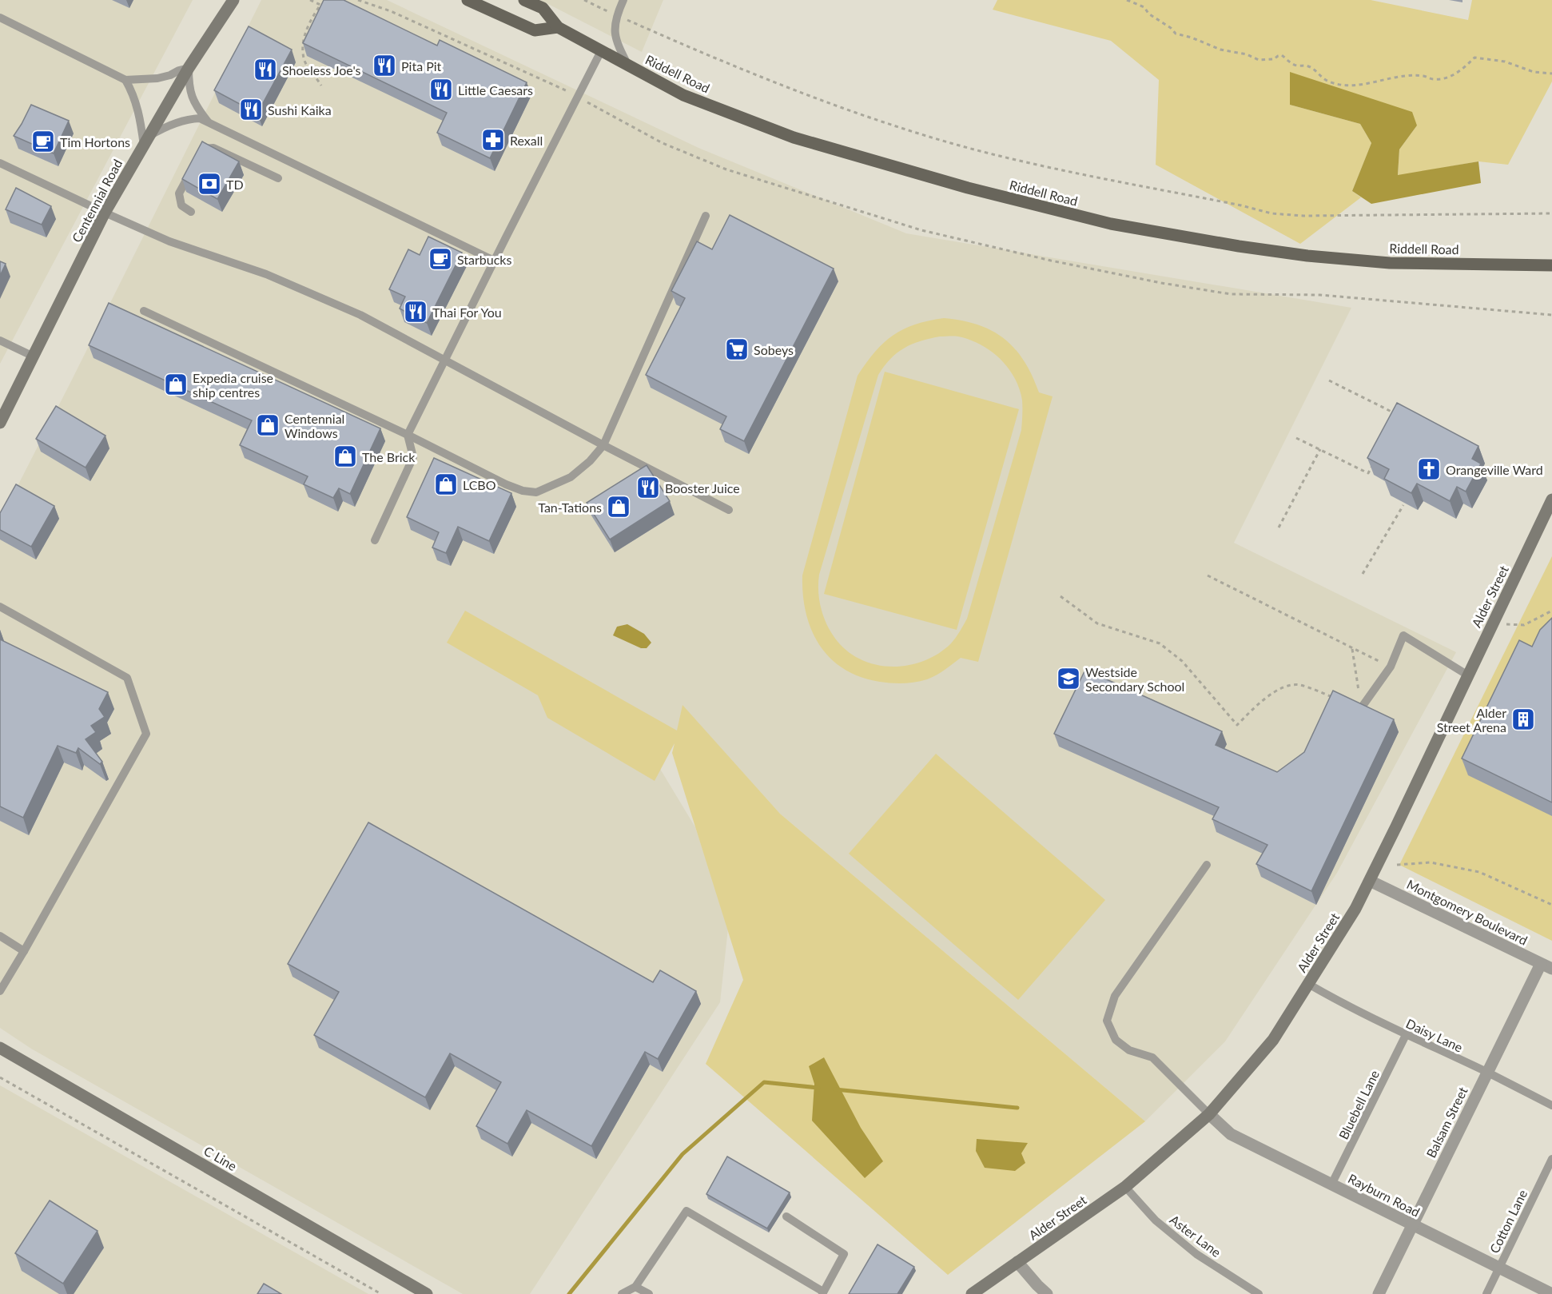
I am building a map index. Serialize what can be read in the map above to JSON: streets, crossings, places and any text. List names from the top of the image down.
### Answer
{
  "streets": {
    "main road": ["Riddell Road"],
    "street": [
      "Centennial Road",
      "Alder Street",
      "Montgomery Boulevard",
      "Balsam Street",
      "C Line",
      "Rayburn Road"
    ],
    "lane": [
      "Daisy Lane",
      "Bluebell Lane",
      "Cotton Lane",
      "Aster Lane"
    ]
  },
  "crossings": [
    ["Alder Street", "Montgomery Boulevard"],
    ["Alder Street", "Daisy Lane"],
    ["Alder Street", "Rayburn Road"],
    ["Alder Street", "Aster Lane"],
    ["Montgomery Boulevard", "Balsam Street"],
    ["Daisy Lane", "Bluebell Lane"],
    ["Daisy Lane", "Balsam Street"],
    ["Bluebell Lane", "Rayburn Road"],
    ["Balsam Street", "Rayburn Road"],
    ["Rayburn Road", "Cotton Lane"]
  ],
  "places": {
    "restaurant": [
      "Pita Pit",
      "Shoeless Joe's",
      "Little Caesars",
      "Sushi Kaika",
      "Thai For You",
      "Booster Juice"
    ],
    "pharmacy": ["Rexall"],
    "cafe": ["Tim Hortons", "Starbucks"],
    "bank": ["TD"],
    "supermarket": ["Sobeys"],
    "shop": [
      "Expedia cruise ship centres",
      "Centennial Windows",
      "The Brick",
      "LCBO",
      "Tan-Tations"
    ],
    "church": ["Orangeville Ward"],
    "school or university": ["Westside Secondary School"],
    "building": ["Alder Street Arena"]
  }
}
